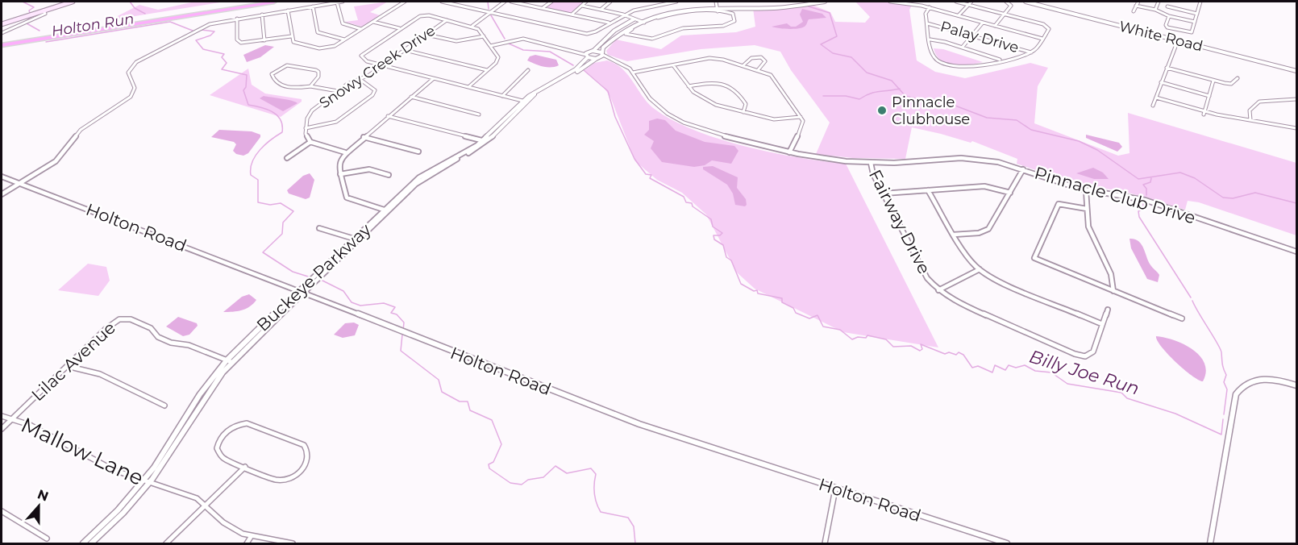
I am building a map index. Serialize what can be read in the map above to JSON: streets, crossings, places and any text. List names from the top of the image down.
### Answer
{
  "streets": {
    "street": [
      "White Road",
      "Palay Drive",
      "Snowy Creek Drive",
      "Pinnacle Club Drive",
      "Fairway Drive",
      "Holton Road",
      "Buckeye Parkway",
      "Lilac Avenue",
      "Mallow Lane"
    ]
  },
  "crossings": [
    ["Pinnacle Club Drive", "Fairway Drive"],
    ["Pinnacle Club Drive", "Buckeye Parkway"],
    ["Holton Road", "Buckeye Parkway"],
    ["Buckeye Parkway", "Lilac Avenue"],
    ["Buckeye Parkway", "Mallow Lane"],
    ["Lilac Avenue", "Mallow Lane"]
  ],
  "water": ["Holton Run", "Billy Joe Run"],
  "places": ["Pinnacle Clubhouse"],
  "north": "top"
}
